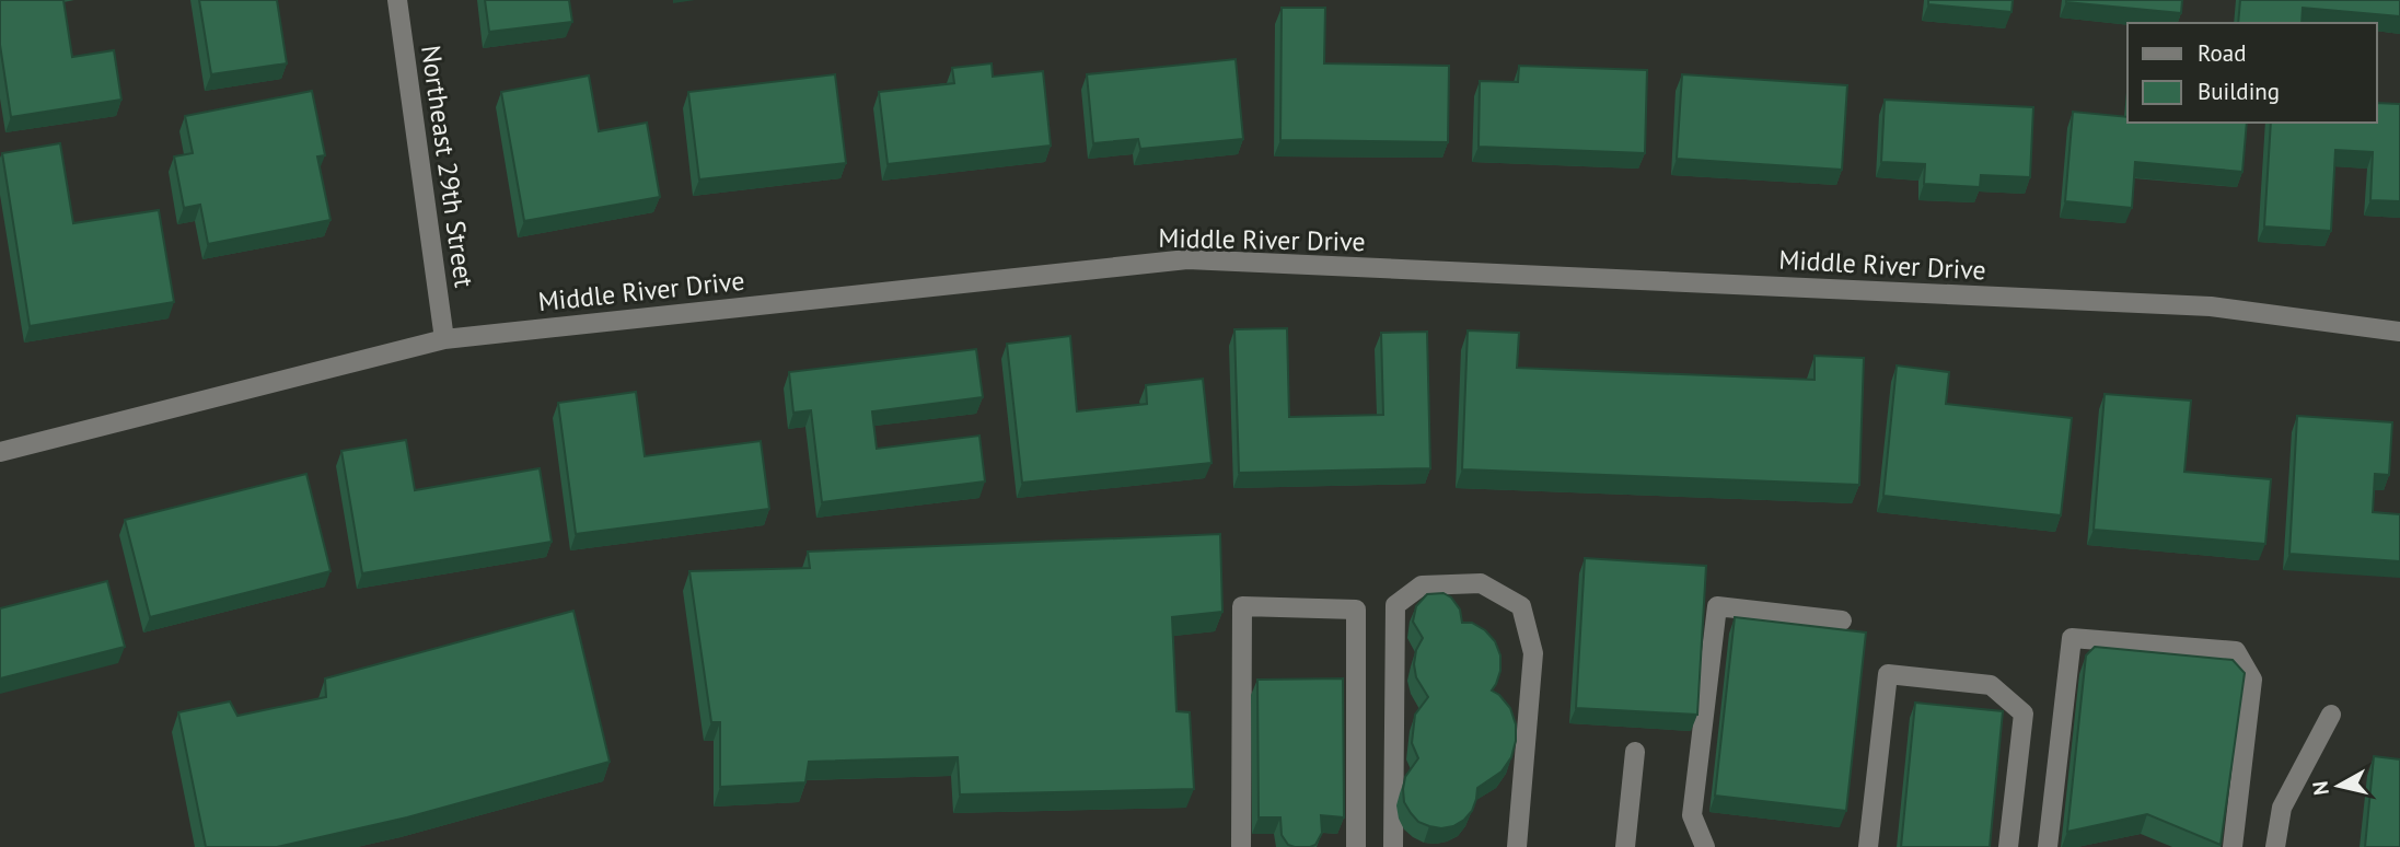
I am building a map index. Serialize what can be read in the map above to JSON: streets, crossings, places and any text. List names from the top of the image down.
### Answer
{
  "streets": {
    "street": ["Northeast 29th Street", "Middle River Drive"]
  },
  "crossings": [
    ["Northeast 29th Street", "Middle River Drive"]
  ],
  "legend": ["Road", "Building"],
  "north": "left"
}
